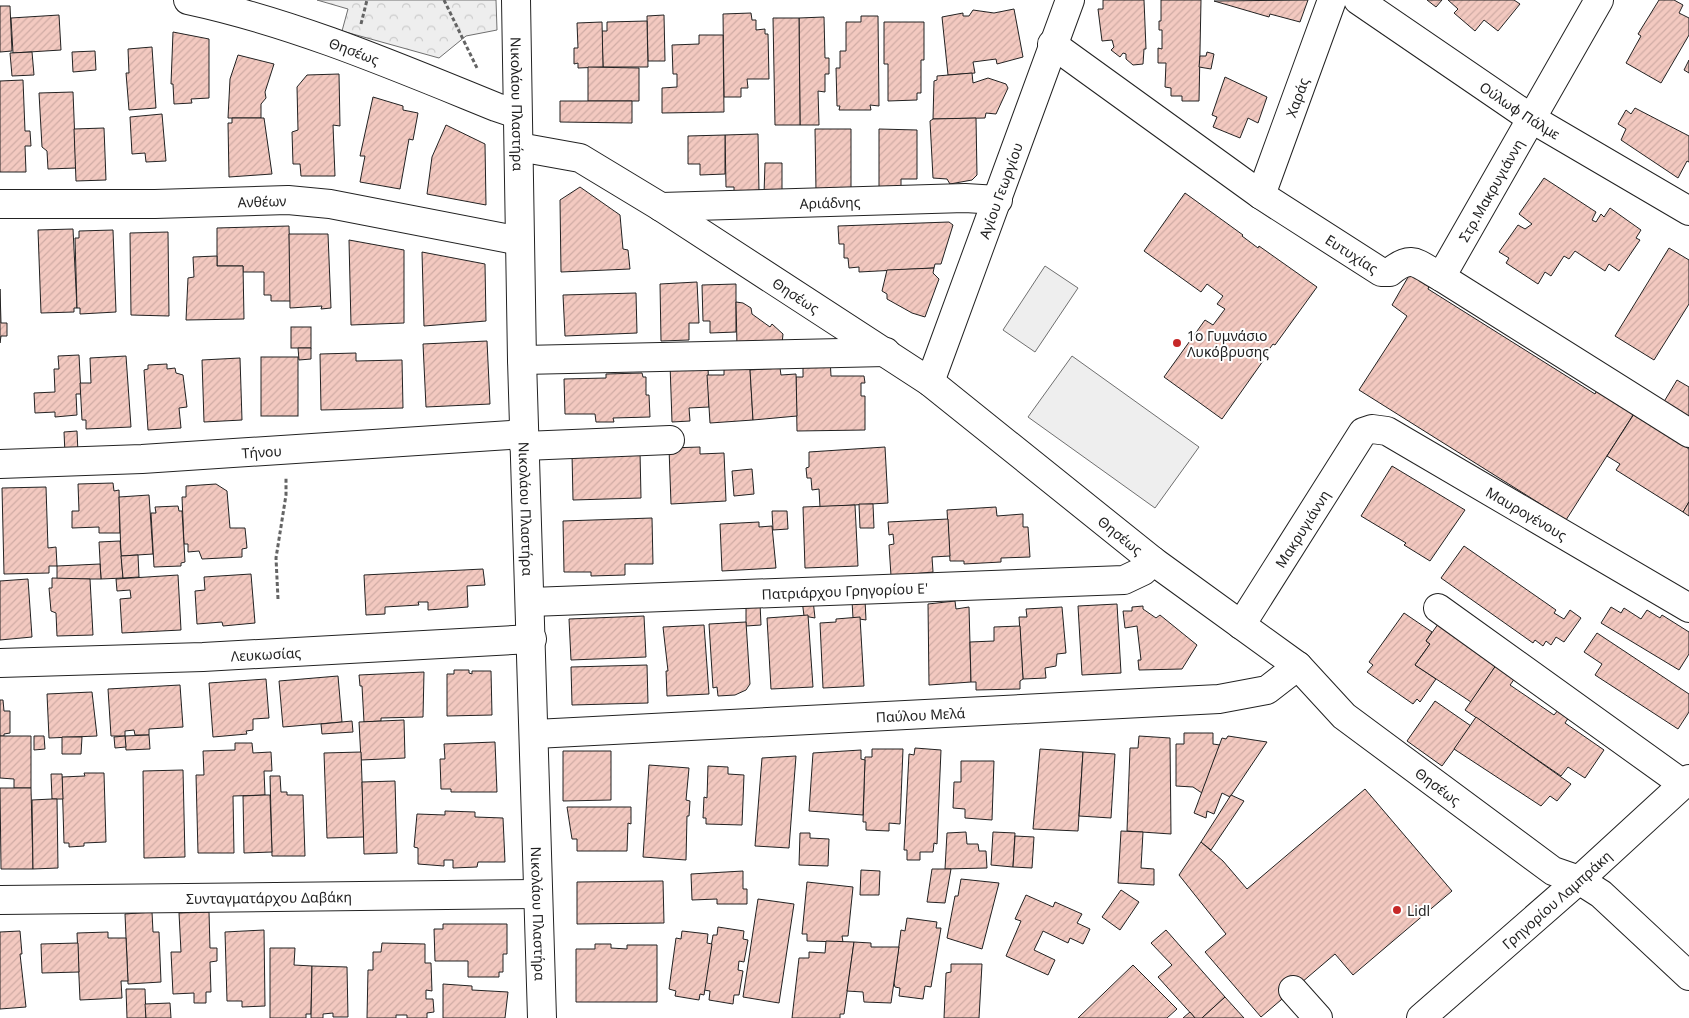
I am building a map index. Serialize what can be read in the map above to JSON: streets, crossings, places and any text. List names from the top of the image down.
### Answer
{
  "streets": {
    "street": [
      "Θησέως",
      "Χαράς",
      "Νικολάου Πλαστήρα",
      "Ούλωφ Πάλμε",
      "Αγίου Γεωργίου",
      "Στρ.Μακρυγιάννη",
      "Ανθέων",
      "Αριάδνης",
      "Ευτυχίας",
      "Τήνου",
      "Μαυρογένους",
      "Μακρυγιάννη",
      "Πατριάρχου Γρηγορίου Ε'",
      "Λευκωσίας",
      "Παύλου Μελά",
      "Συνταγματάρχου Δαβάκη",
      "Γρηγορίου Λαμπράκη"
    ]
  },
  "crossings": [
    ["Θησέως", "Νικολάου Πλαστήρα"],
    ["Θησέως", "Αγίου Γεωργίου"],
    ["Θησέως", "Αριάδνης"],
    ["Θησέως", "Μακρυγιάννη"],
    ["Θησέως", "Πατριάρχου Γρηγορίου Ε'"],
    ["Θησέως", "Παύλου Μελά"],
    ["Θησέως", "Γρηγορίου Λαμπράκη"],
    ["Χαράς", "Ευτυχίας"],
    ["Νικολάου Πλαστήρα", "Ανθέων"],
    ["Νικολάου Πλαστήρα", "Τήνου"],
    ["Νικολάου Πλαστήρα", "Πατριάρχου Γρηγορίου Ε'"],
    ["Νικολάου Πλαστήρα", "Λευκωσίας"],
    ["Νικολάου Πλαστήρα", "Παύλου Μελά"],
    ["Νικολάου Πλαστήρα", "Συνταγματάρχου Δαβάκη"],
    ["Ούλωφ Πάλμε", "Στρ.Μακρυγιάννη"],
    ["Αγίου Γεωργίου", "Αριάδνης"],
    ["Αγίου Γεωργίου", "Ευτυχίας"],
    ["Στρ.Μακρυγιάννη", "Ευτυχίας"],
    ["Μαυρογένους", "Μακρυγιάννη"]
  ],
  "places": ["1ο Γυμνάσιο Λυκόβρυσης", "Lidl"]
}
